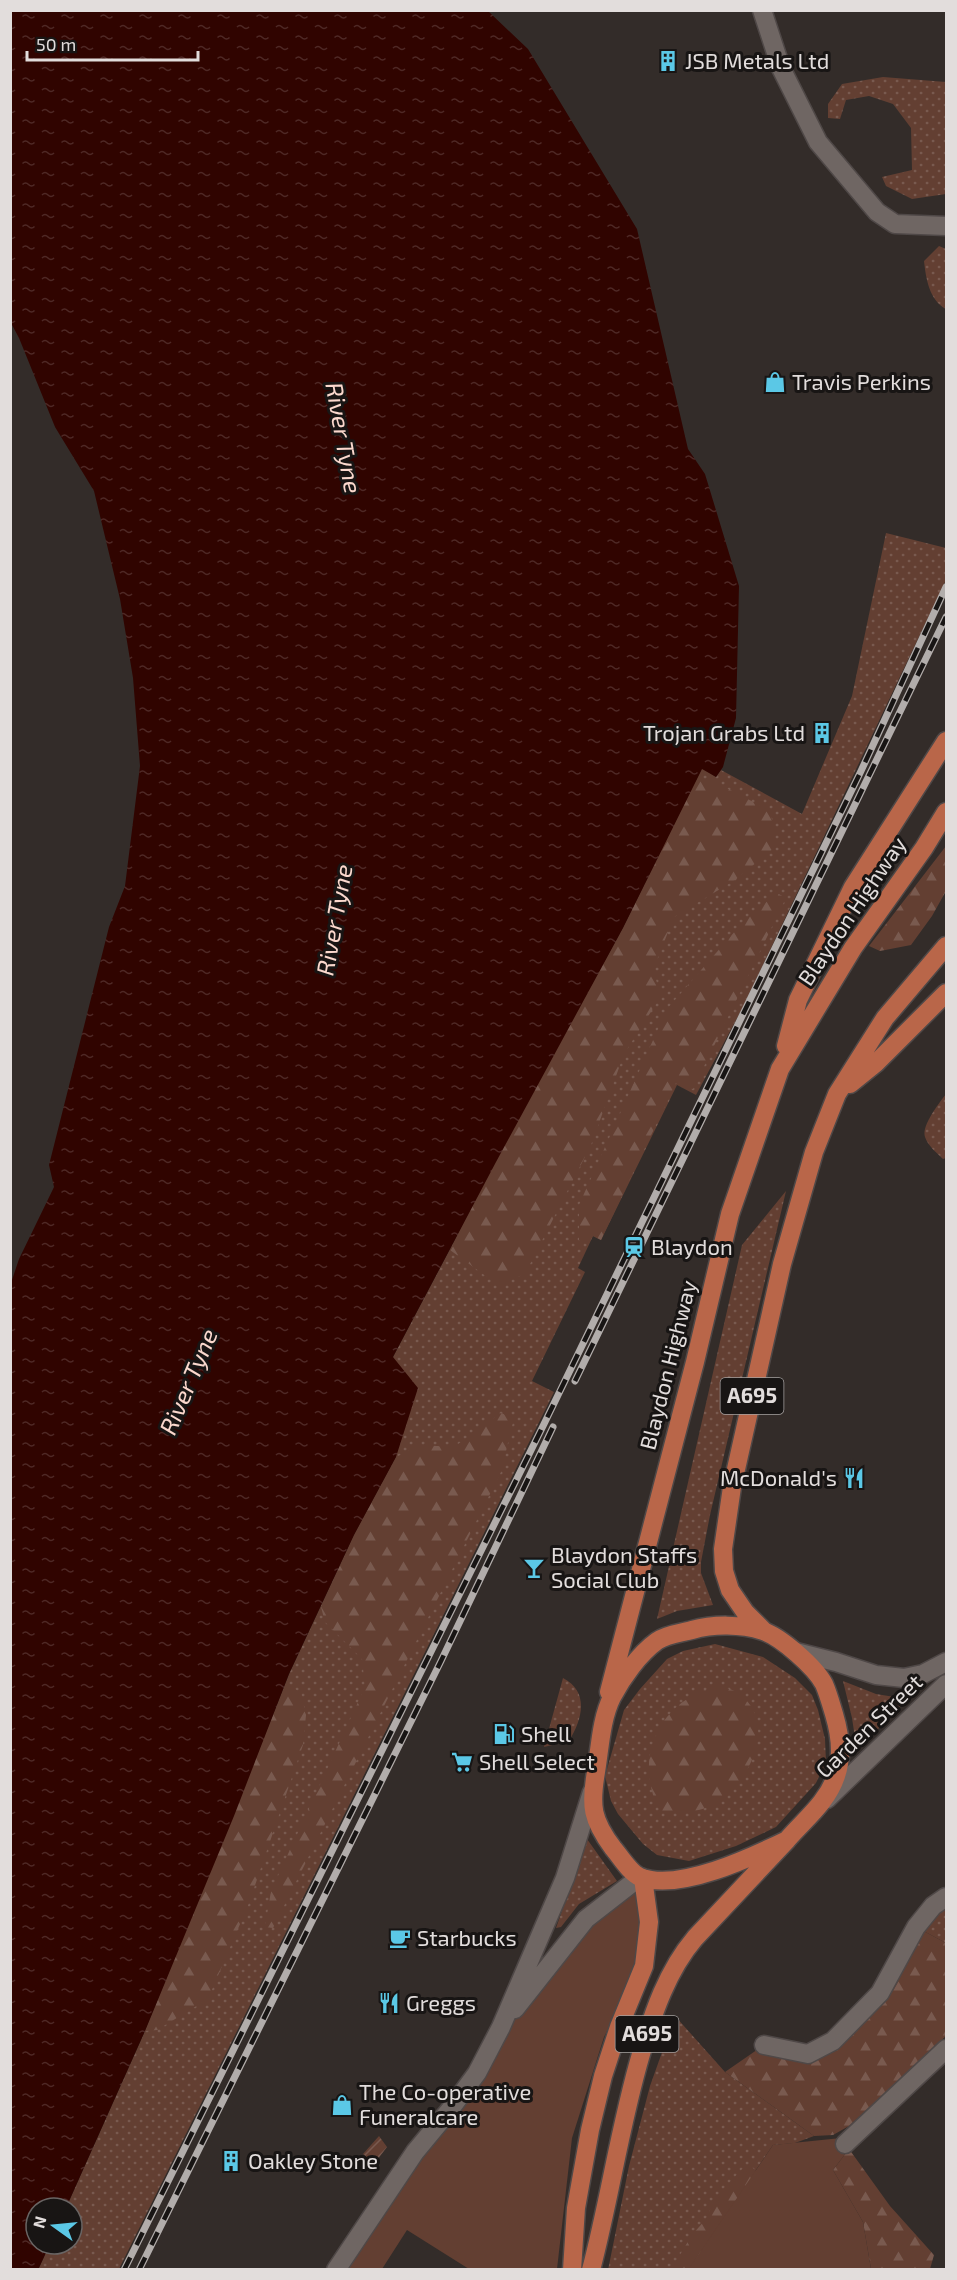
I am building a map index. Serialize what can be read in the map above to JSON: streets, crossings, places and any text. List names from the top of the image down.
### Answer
{
  "streets": {
    "main road": ["Blaydon Highway", "A695"],
    "street": ["Garden Street"]
  },
  "water": ["River Tyne"],
  "places": {
    "building": ["JSB Metals Ltd", "Trojan Grabs Ltd", "Oakley Stone"],
    "shop": ["Travis Perkins", "The Co-operative Funeralcare"],
    "station": ["Blaydon"],
    "restaurant": ["McDonald's", "Greggs"],
    "bar": ["Blaydon Staffs Social Club"],
    "fuel station": ["Shell"],
    "supermarket": ["Shell Select"],
    "cafe": ["Starbucks"]
  },
  "scale_bar": "50 m",
  "north": "left"
}
